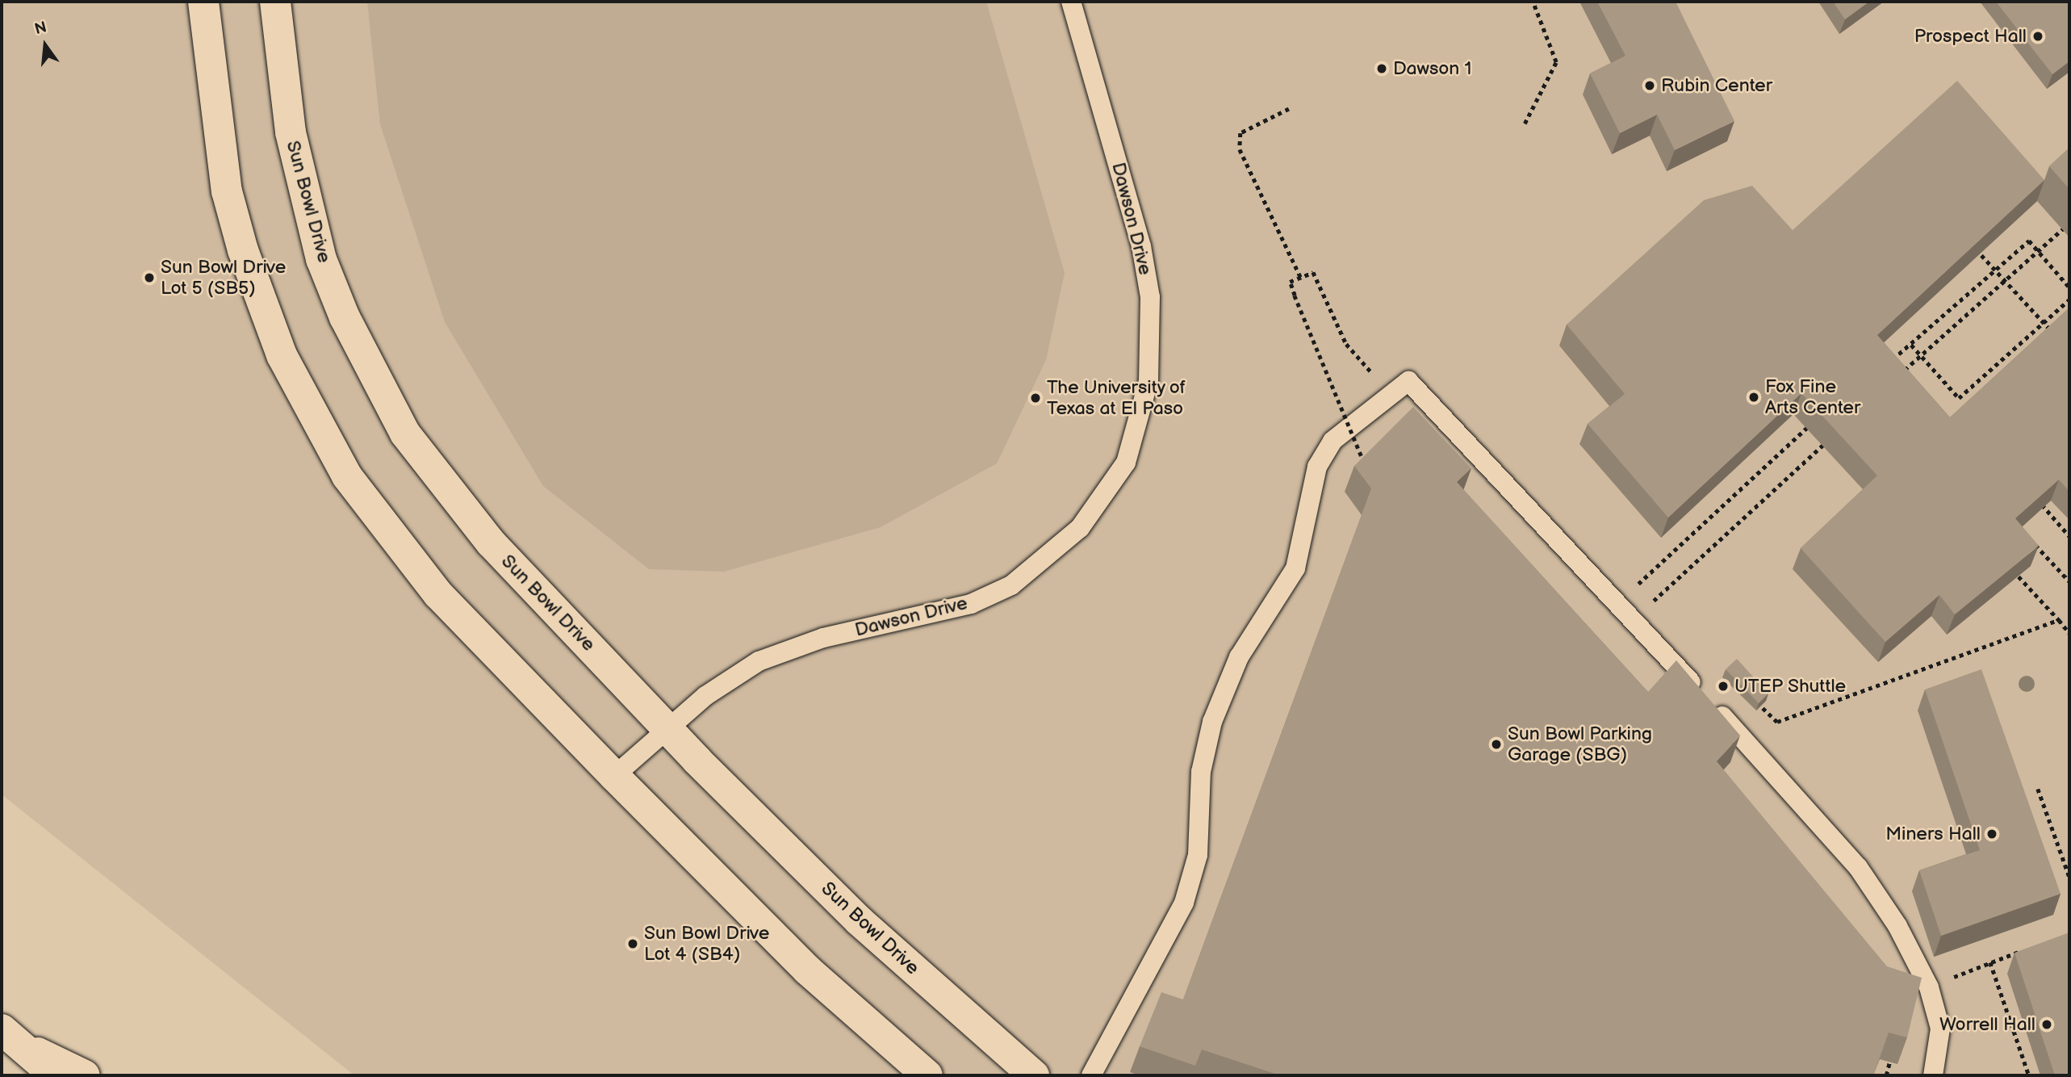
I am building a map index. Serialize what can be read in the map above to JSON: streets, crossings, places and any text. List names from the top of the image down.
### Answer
{
  "streets": {
    "main road": ["Sun Bowl Drive"],
    "lane": ["Dawson Drive"]
  },
  "crossings": [
    ["Sun Bowl Drive", "Dawson Drive"]
  ],
  "places": [
    "Prospect Hall",
    "Dawson 1",
    "Rubin Center",
    "Sun Bowl Drive Lot 5 (SB5)",
    "Fox Fine Arts Center",
    "The University of Texas at El Paso",
    "UTEP Shuttle",
    "Sun Bowl Parking Garage (SBG)",
    "Miners Hall",
    "Sun Bowl Drive Lot 4 (SB4)",
    "Worrell Hall"
  ],
  "north": "top"
}
